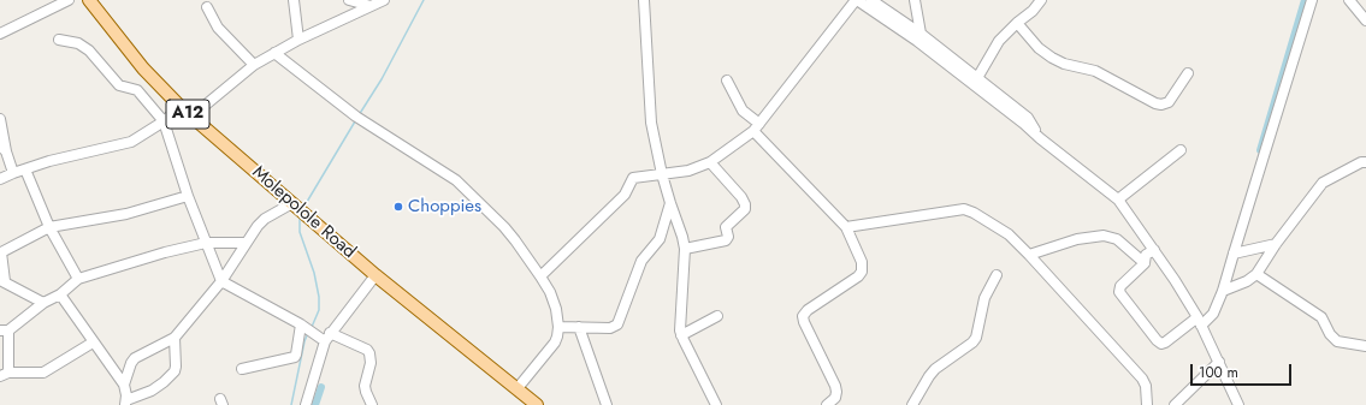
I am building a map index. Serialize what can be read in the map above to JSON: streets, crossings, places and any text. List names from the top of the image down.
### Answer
{
  "streets": {
    "main road": ["A12", "Molepolole Road"]
  },
  "places": ["Choppies"],
  "scale_bar": "100 m"
}
